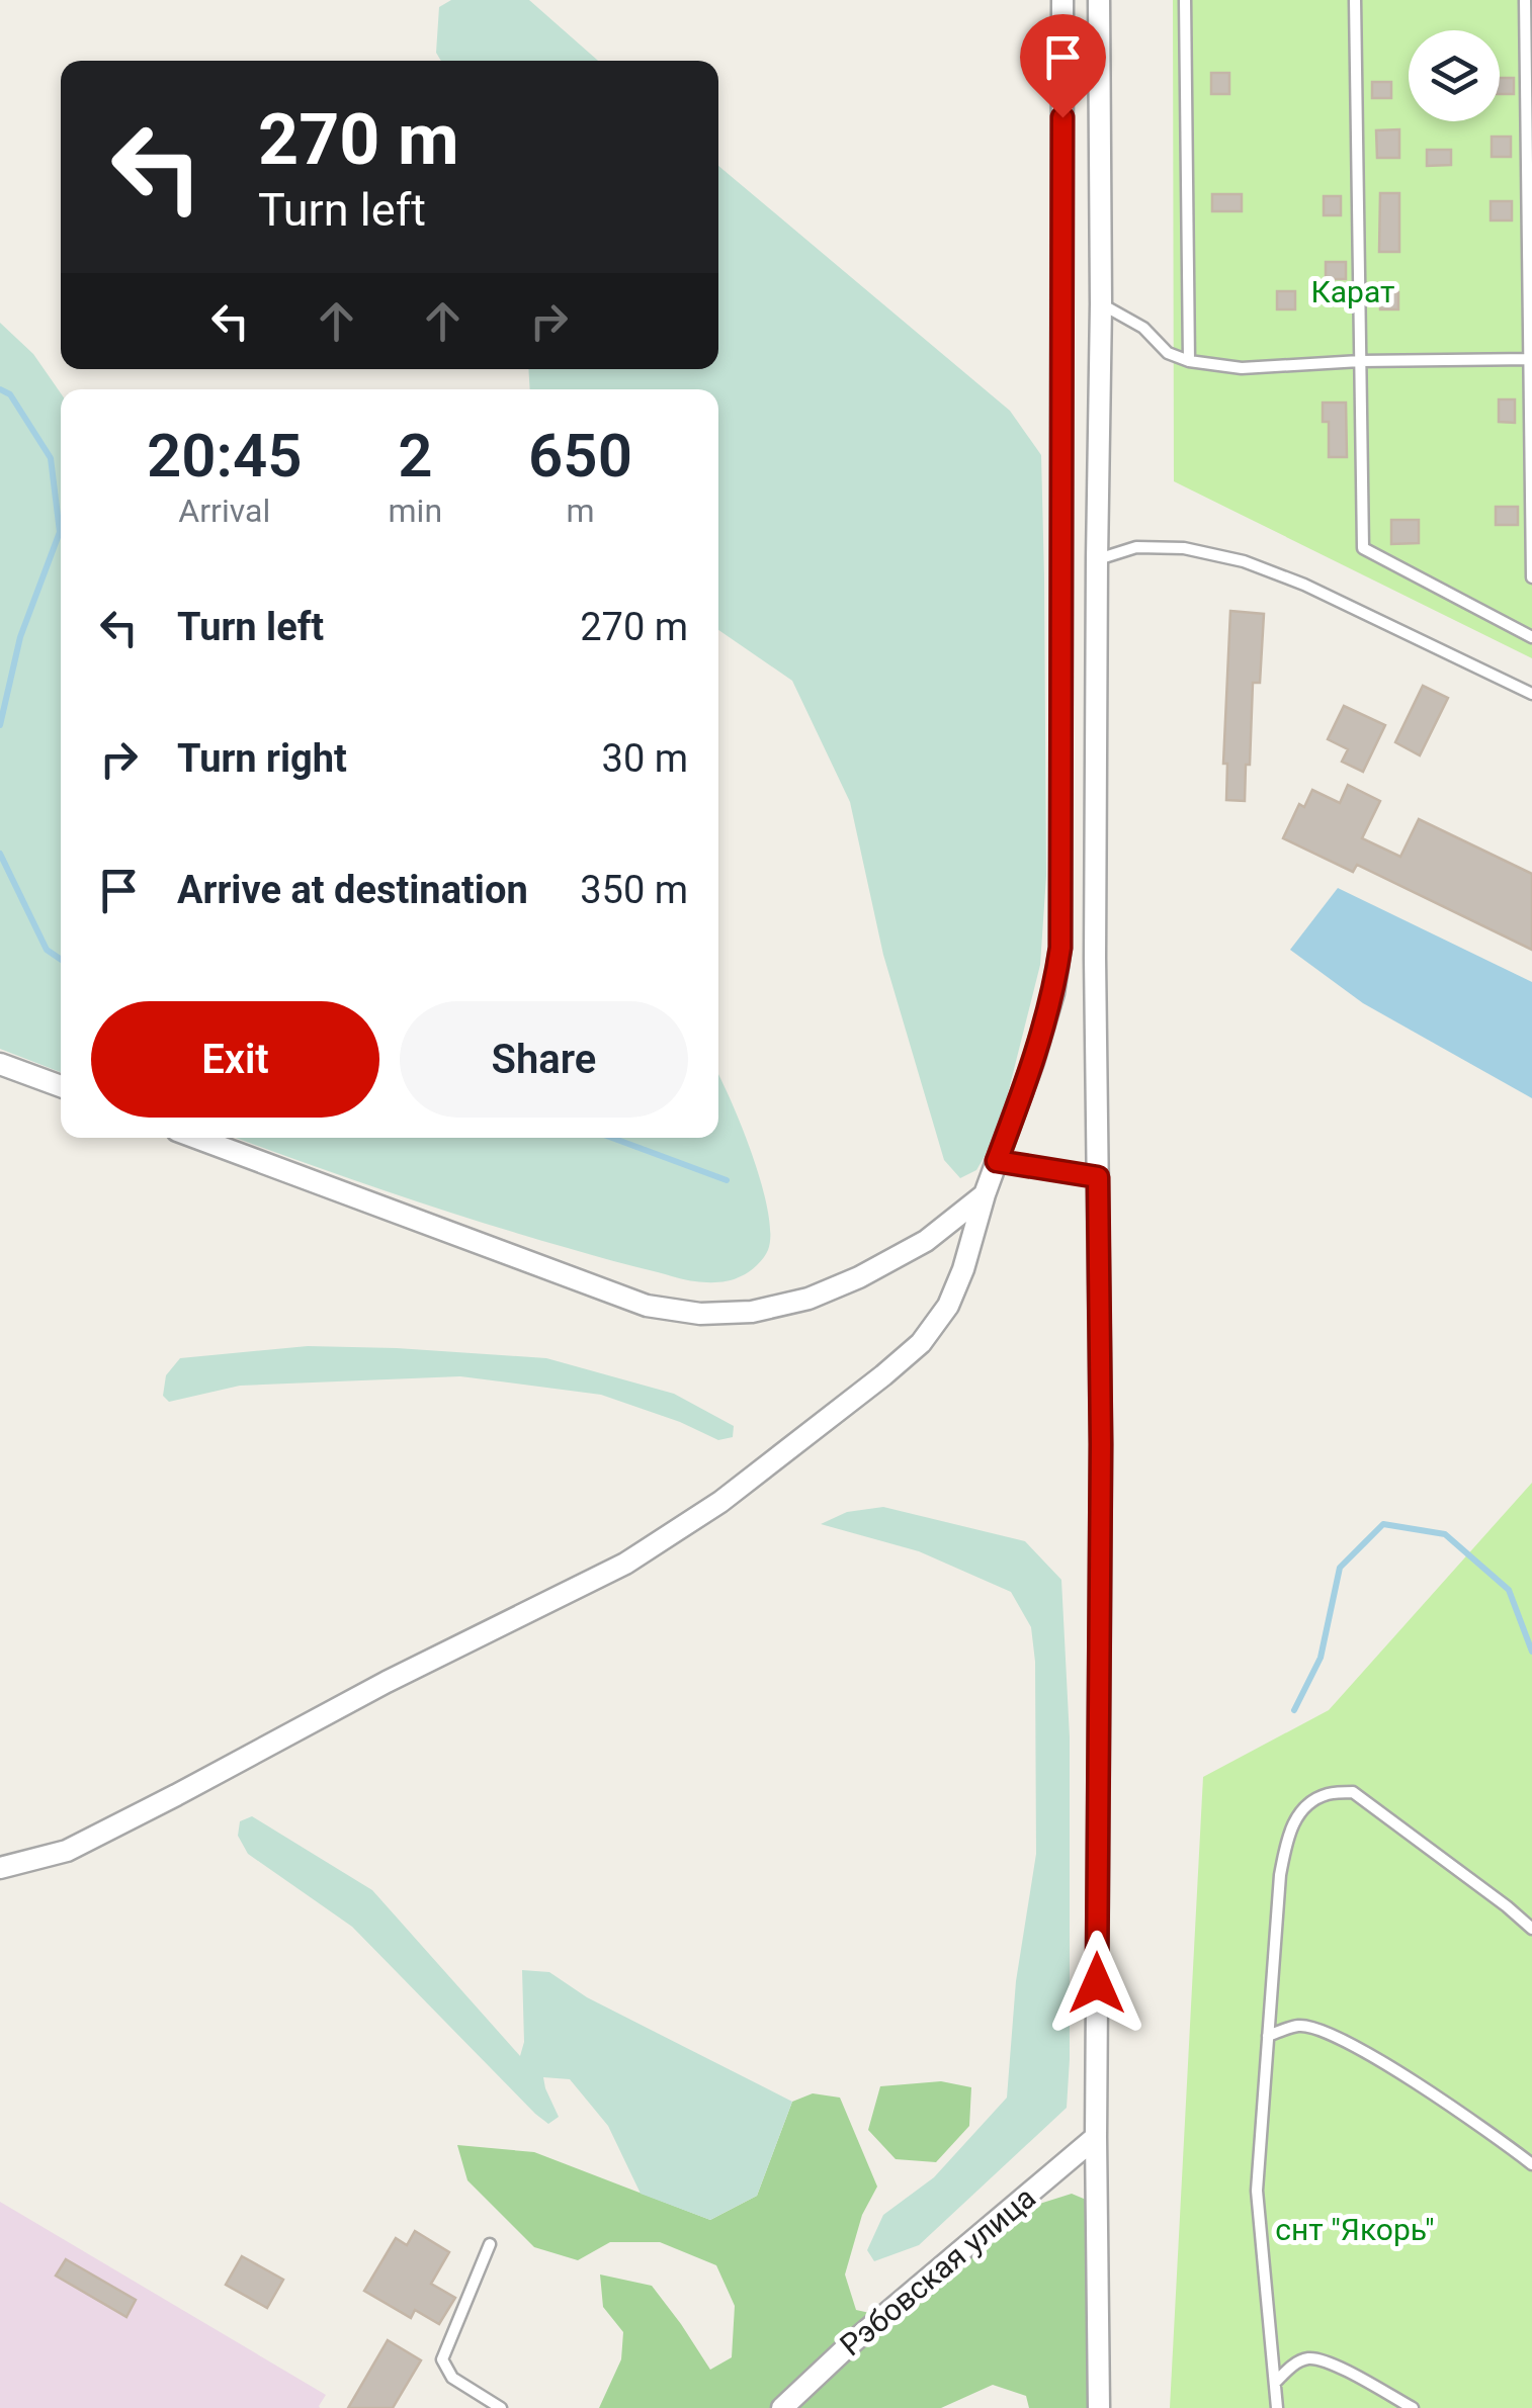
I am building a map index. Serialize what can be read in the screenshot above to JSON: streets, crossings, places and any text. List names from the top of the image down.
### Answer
{
  "streets": {
    "street": ["Рэбовская улица"]
  },
  "parks": ["Карат", "снт \"Якорь\""],
  "page": {
    "turn": ["270 m", "Turn left"],
    "eta": [
      "20:45",
      "Arrival",
      "2",
      "min",
      "650",
      "m"
    ],
    "list": [
      {
        "name": "Turn left",
        "value": "270 m"
      },
      {
        "name": "Turn right",
        "value": "30 m"
      },
      {
        "name": "Arrive at destination",
        "value": "350 m"
      }
    ],
    "buttons": ["Exit", "Share"]
  }
}
